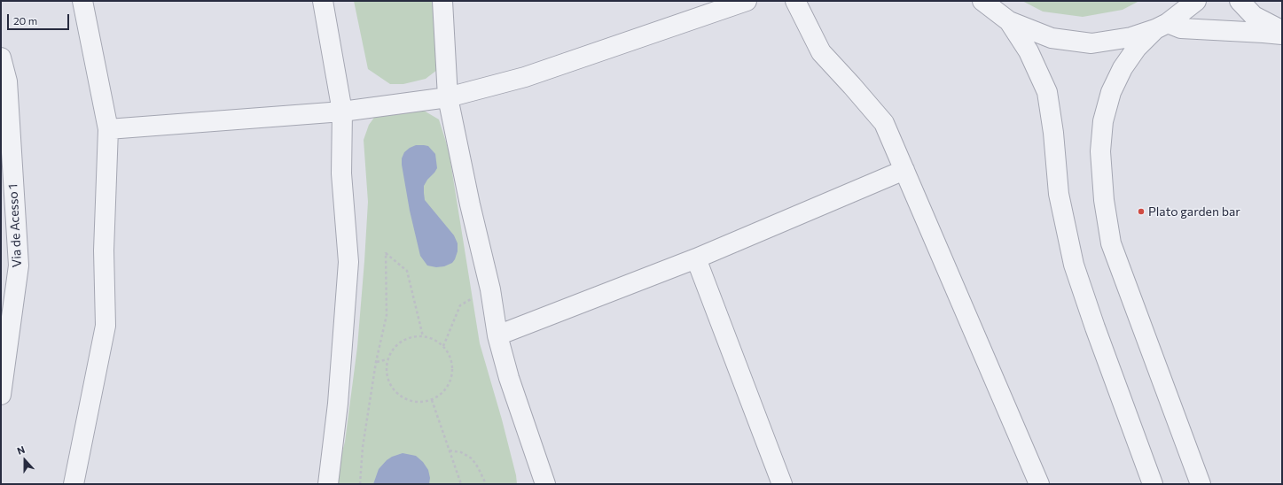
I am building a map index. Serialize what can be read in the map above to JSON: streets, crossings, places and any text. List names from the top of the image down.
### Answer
{
  "streets": {
    "street": ["Via de Acesso 1"]
  },
  "places": ["Plato garden bar"],
  "scale_bar": "20 m",
  "north": "top"
}
